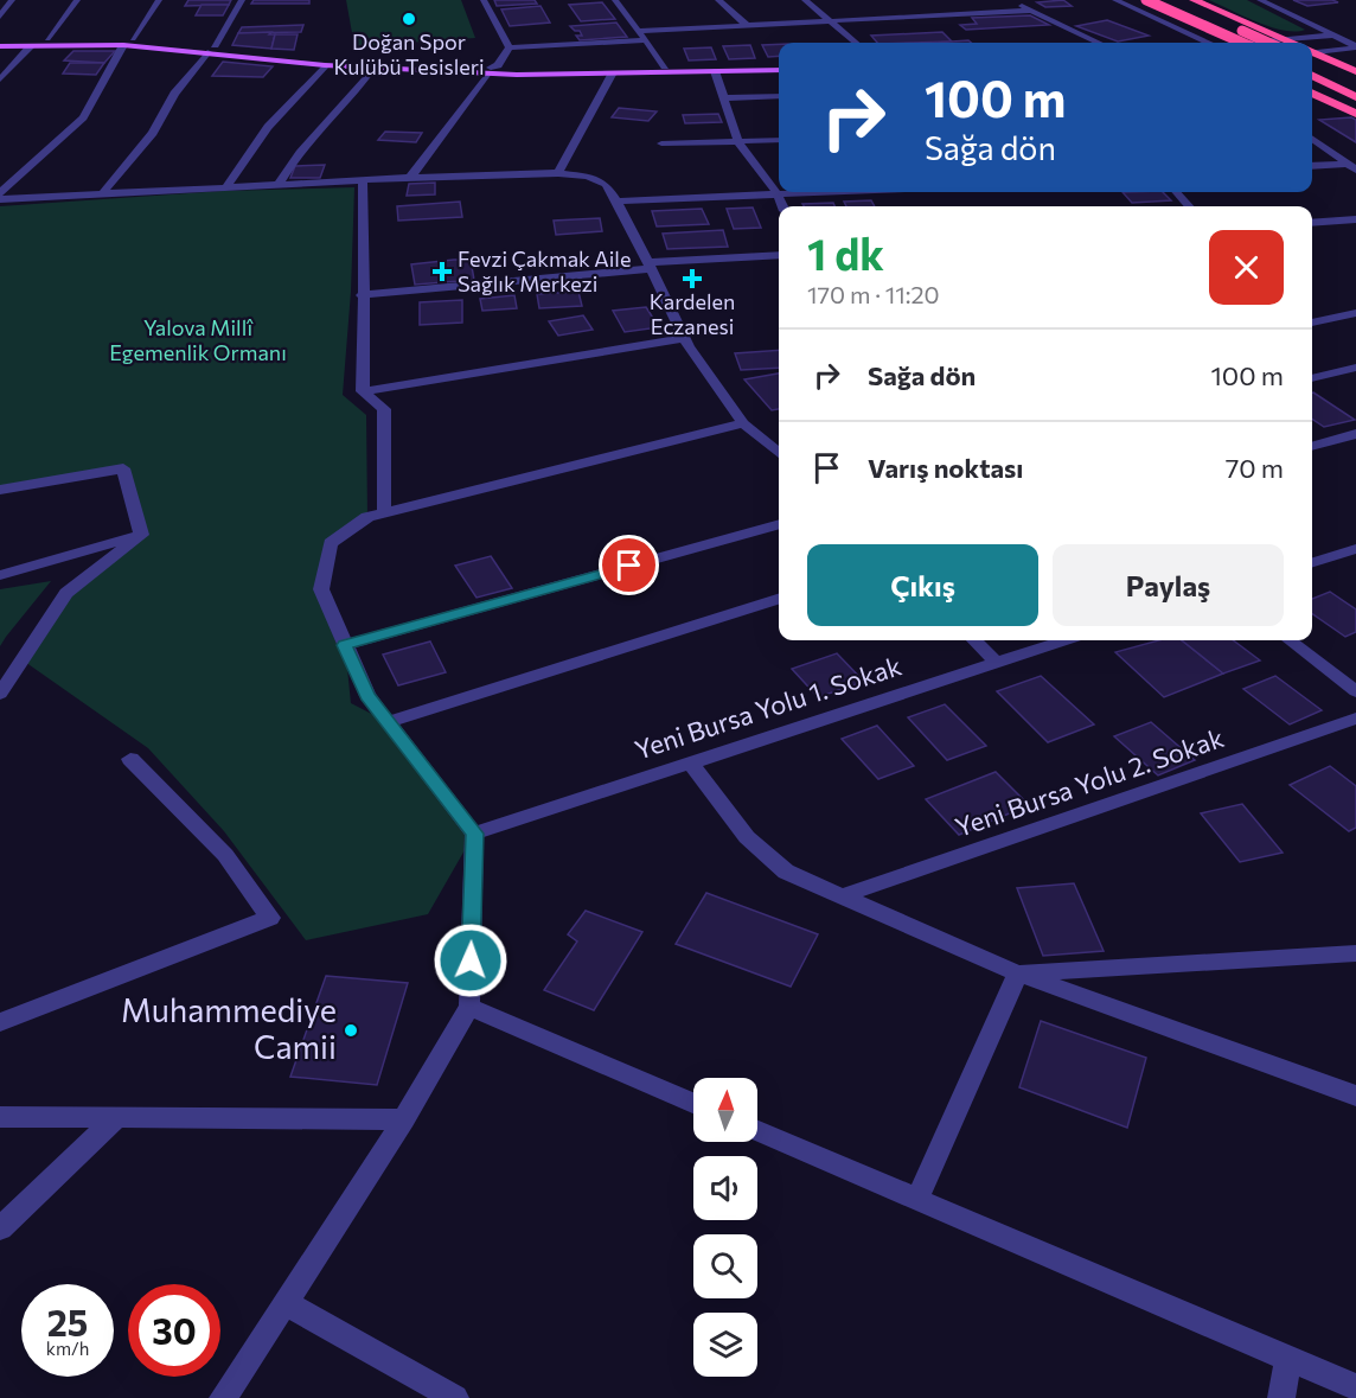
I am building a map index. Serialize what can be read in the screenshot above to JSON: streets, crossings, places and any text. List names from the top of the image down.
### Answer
{
  "streets": {
    "street": ["Yeni Bursa Yolu 1. Sokak", "Yeni Bursa Yolu 2. Sokak"]
  },
  "parks": ["Yalova Millî Egemenlik Ormanı"],
  "places": {
    "other": ["Doğan Spor Kulübü Tesisleri", "Muhammediye Camii"],
    "health": ["Fevzi Çakmak Aile Sağlık Merkezi", "Kardelen Eczanesi"]
  },
  "north": "top",
  "page": {
    "turn": ["100 m", "Sağa dön"],
    "heading": ["1 dk", "170 m · 11:20"],
    "list": [
      {
        "name": "Sağa dön",
        "value": "100 m"
      },
      {
        "name": "Varış noktası",
        "value": "70 m"
      }
    ],
    "buttons": ["Çıkış", "Paylaş"],
    "speed": "25 km/h",
    "limit": "30"
  }
}
